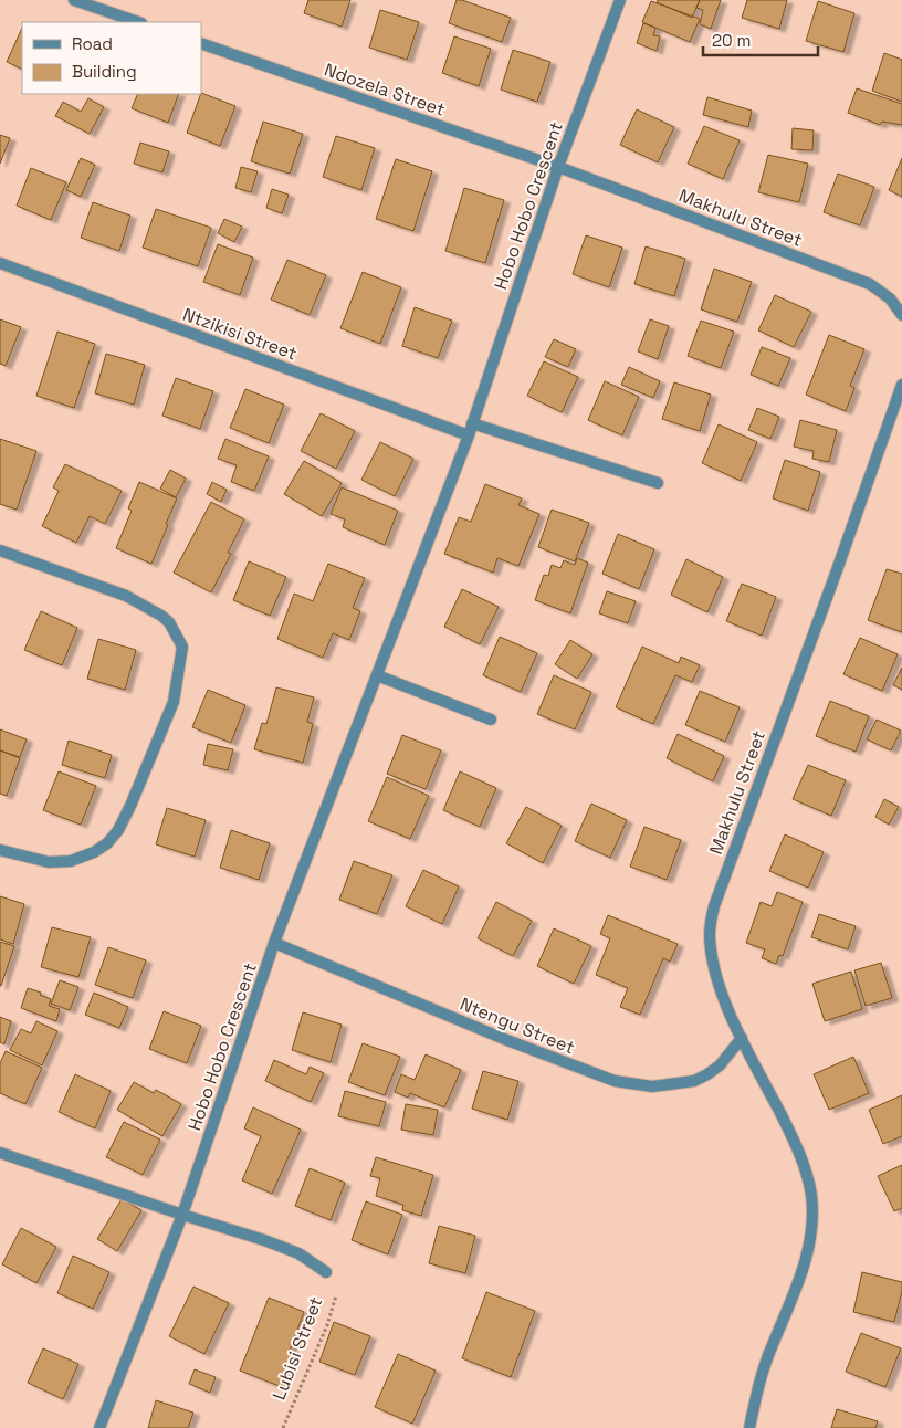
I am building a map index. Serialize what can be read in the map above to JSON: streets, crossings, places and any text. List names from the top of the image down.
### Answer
{
  "streets": {
    "street": [
      "Ndozela Street",
      "Hobo Hobo Crescent",
      "Makhulu Street",
      "Ntzikisi Street",
      "Ntengu Street",
      "Lubisi Street"
    ]
  },
  "crossings": [
    ["Ndozela Street", "Hobo Hobo Crescent"],
    ["Ndozela Street", "Makhulu Street"],
    ["Hobo Hobo Crescent", "Makhulu Street"],
    ["Hobo Hobo Crescent", "Ntzikisi Street"],
    ["Hobo Hobo Crescent", "Ntengu Street"],
    ["Hobo Hobo Crescent", "Lubisi Street"],
    ["Makhulu Street", "Ntengu Street"]
  ],
  "legend": ["Road", "Building"],
  "scale_bar": "20 m"
}
